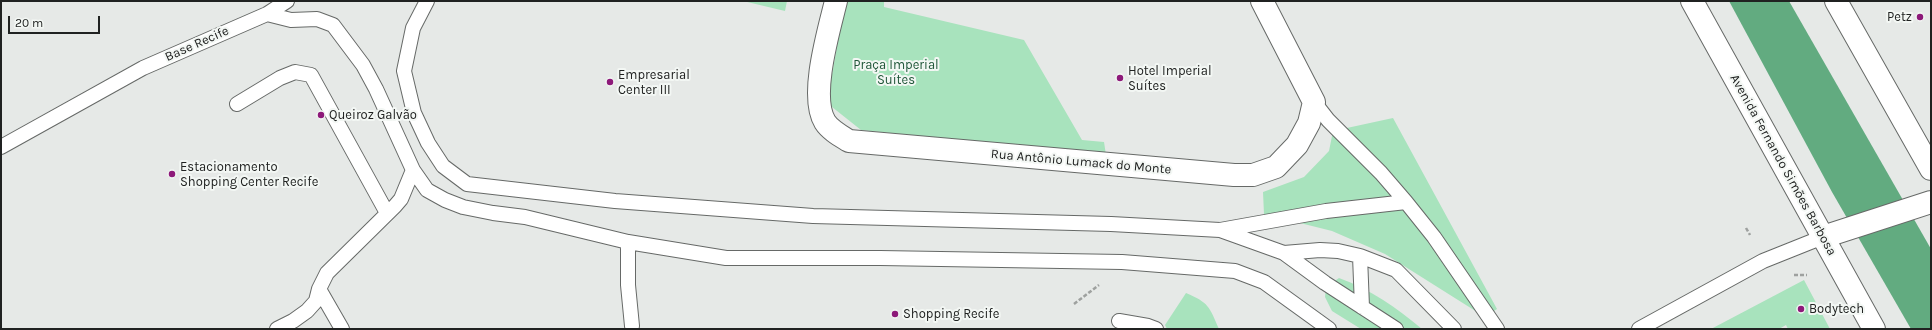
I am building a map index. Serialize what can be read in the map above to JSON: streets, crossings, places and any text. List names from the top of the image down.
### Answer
{
  "streets": {
    "street": ["Rua Antônio Lumack do Monte", "Avenida Fernando Simões Barbosa"],
    "lane": ["Base Recife"]
  },
  "parks": ["Praça Imperial Suítes"],
  "places": [
    "Petz",
    "Hotel Imperial Suítes",
    "Empresarial Center III",
    "Queiroz Galvão",
    "Estacionamento Shopping Center Recife",
    "Bodytech",
    "Shopping Recife"
  ],
  "scale_bar": "20 m"
}
